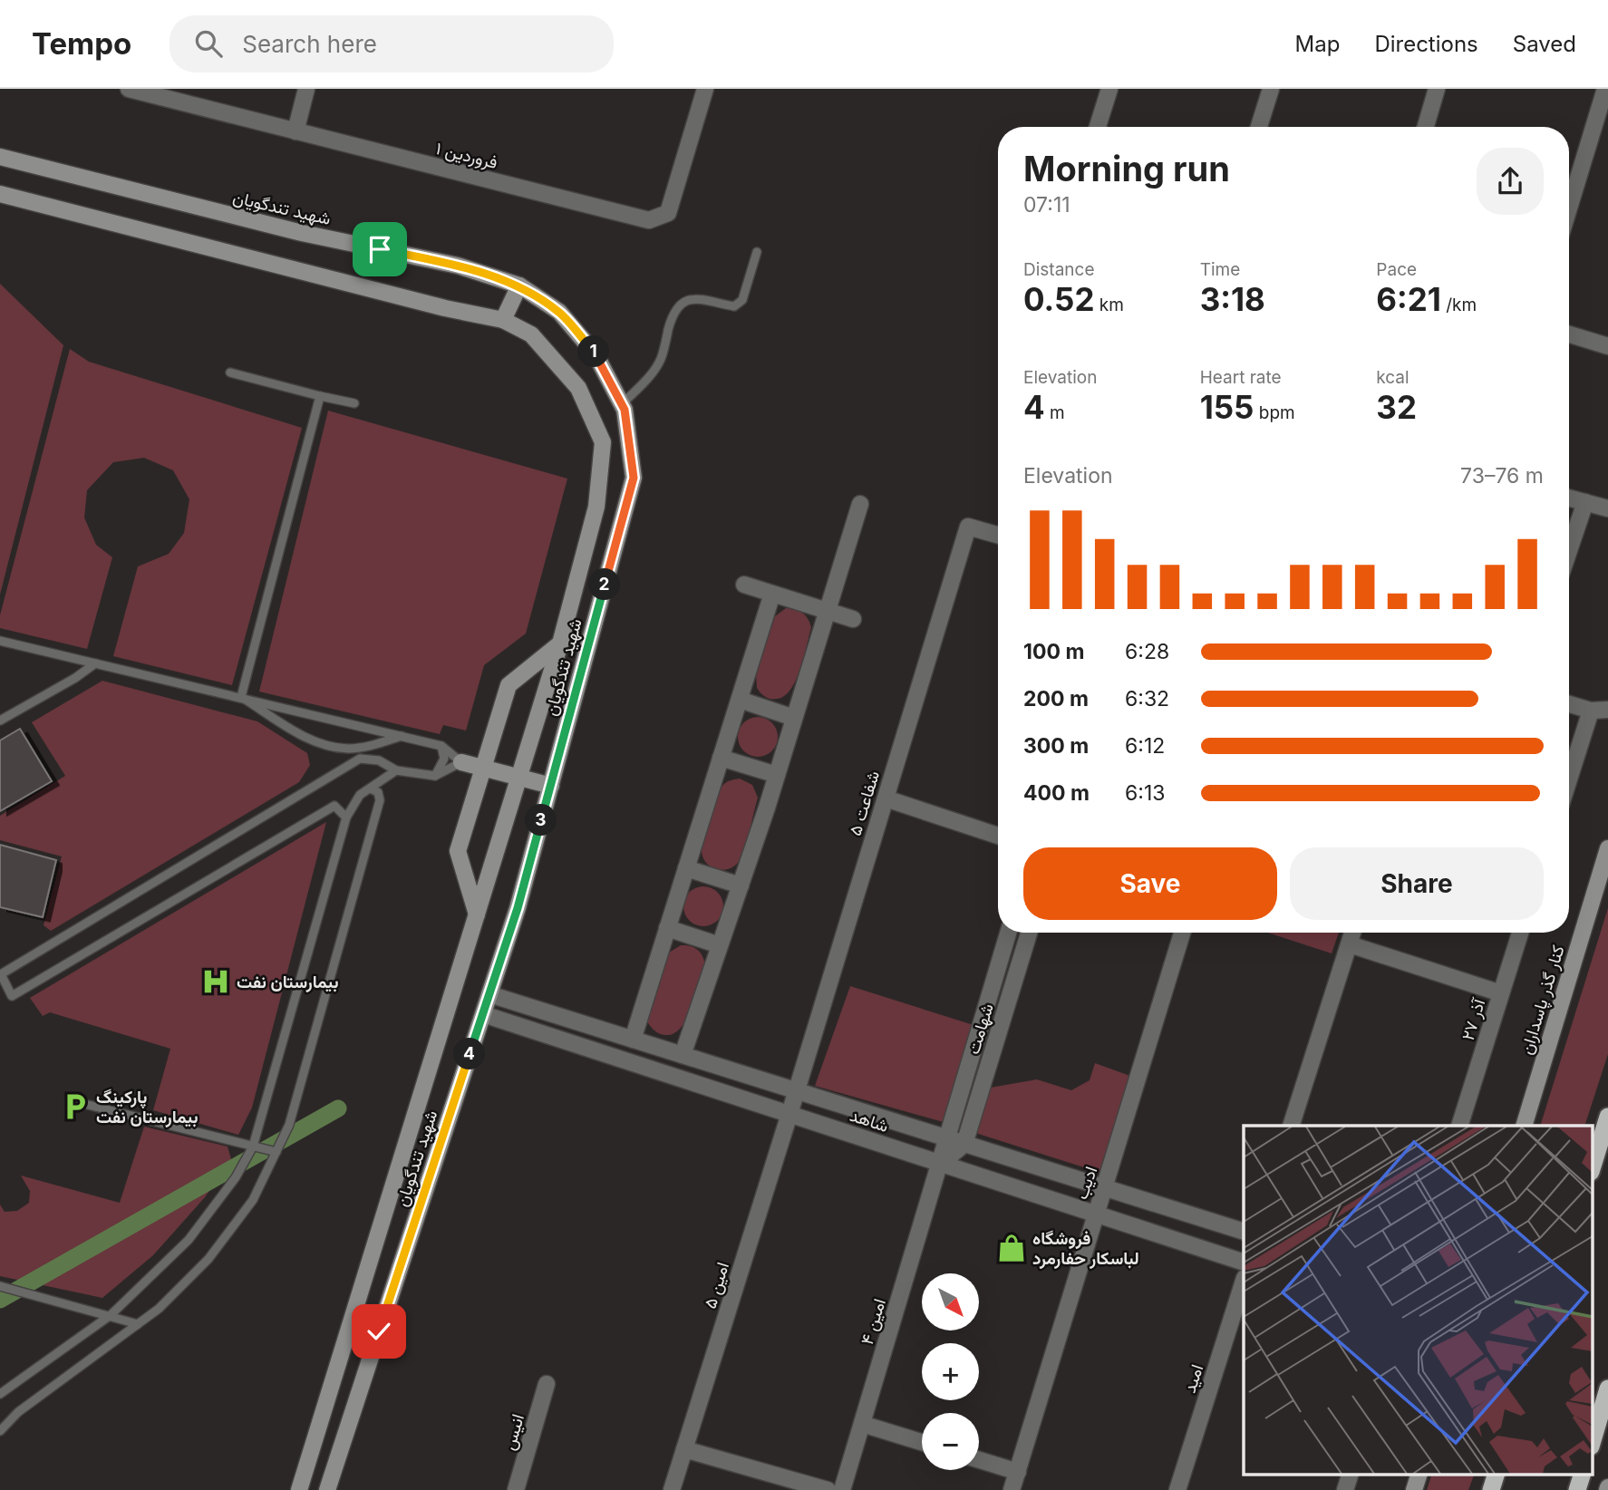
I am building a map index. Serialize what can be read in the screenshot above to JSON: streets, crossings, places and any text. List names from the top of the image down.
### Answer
{
  "streets": {
    "main road": ["شهید تندگویان", "کنار گذر پاسداران"],
    "street": [
      "فروردین ۱",
      "شفاعت ۵",
      "آذر ۲۷",
      "شهامت",
      "شاهد",
      "ادیب",
      "امین ۵",
      "امین ۴",
      "امید",
      "انیس"
    ]
  },
  "crossings": [
    ["شهید تندگویان", "شاهد"],
    ["شفاعت ۵", "شاهد"],
    ["شفاعت ۵", "امین ۵"],
    ["شهامت", "شاهد"],
    ["شهامت", "امین ۴"],
    ["شاهد", "ادیب"],
    ["شاهد", "امین ۵"],
    ["شاهد", "امین ۴"]
  ],
  "places": {
    "hospital": ["بیمارستان نفت"],
    "parking": ["پارکینگ بیمارستان نفت"],
    "shop": ["فروشگاه لباسکار حفارمرد"]
  },
  "north": "bottom right",
  "page": {
    "header": "Tempo",
    "search": "Search here",
    "nav": ["Map", "Directions", "Saved"],
    "heading": ["Morning run", "07:11"],
    "stats": [
      ["Distance", "0.52 km"],
      ["Time", "3:18"],
      ["Pace", "6:21 /km"],
      ["Elevation", "4 m"],
      ["Heart rate", "155 bpm"],
      ["kcal", "32"]
    ],
    "pins": [
      "1",
      "2",
      "3",
      "4"
    ],
    "chart": ["Elevation", "73–76 m"],
    "list": [
      {
        "name": "100 m",
        "note": "6:28"
      },
      {
        "name": "200 m",
        "note": "6:32"
      },
      {
        "name": "300 m",
        "note": "6:12"
      },
      {
        "name": "400 m",
        "note": "6:13"
      }
    ],
    "buttons": ["Save", "Share"],
    "map_buttons": ["+", "−"]
  }
}
